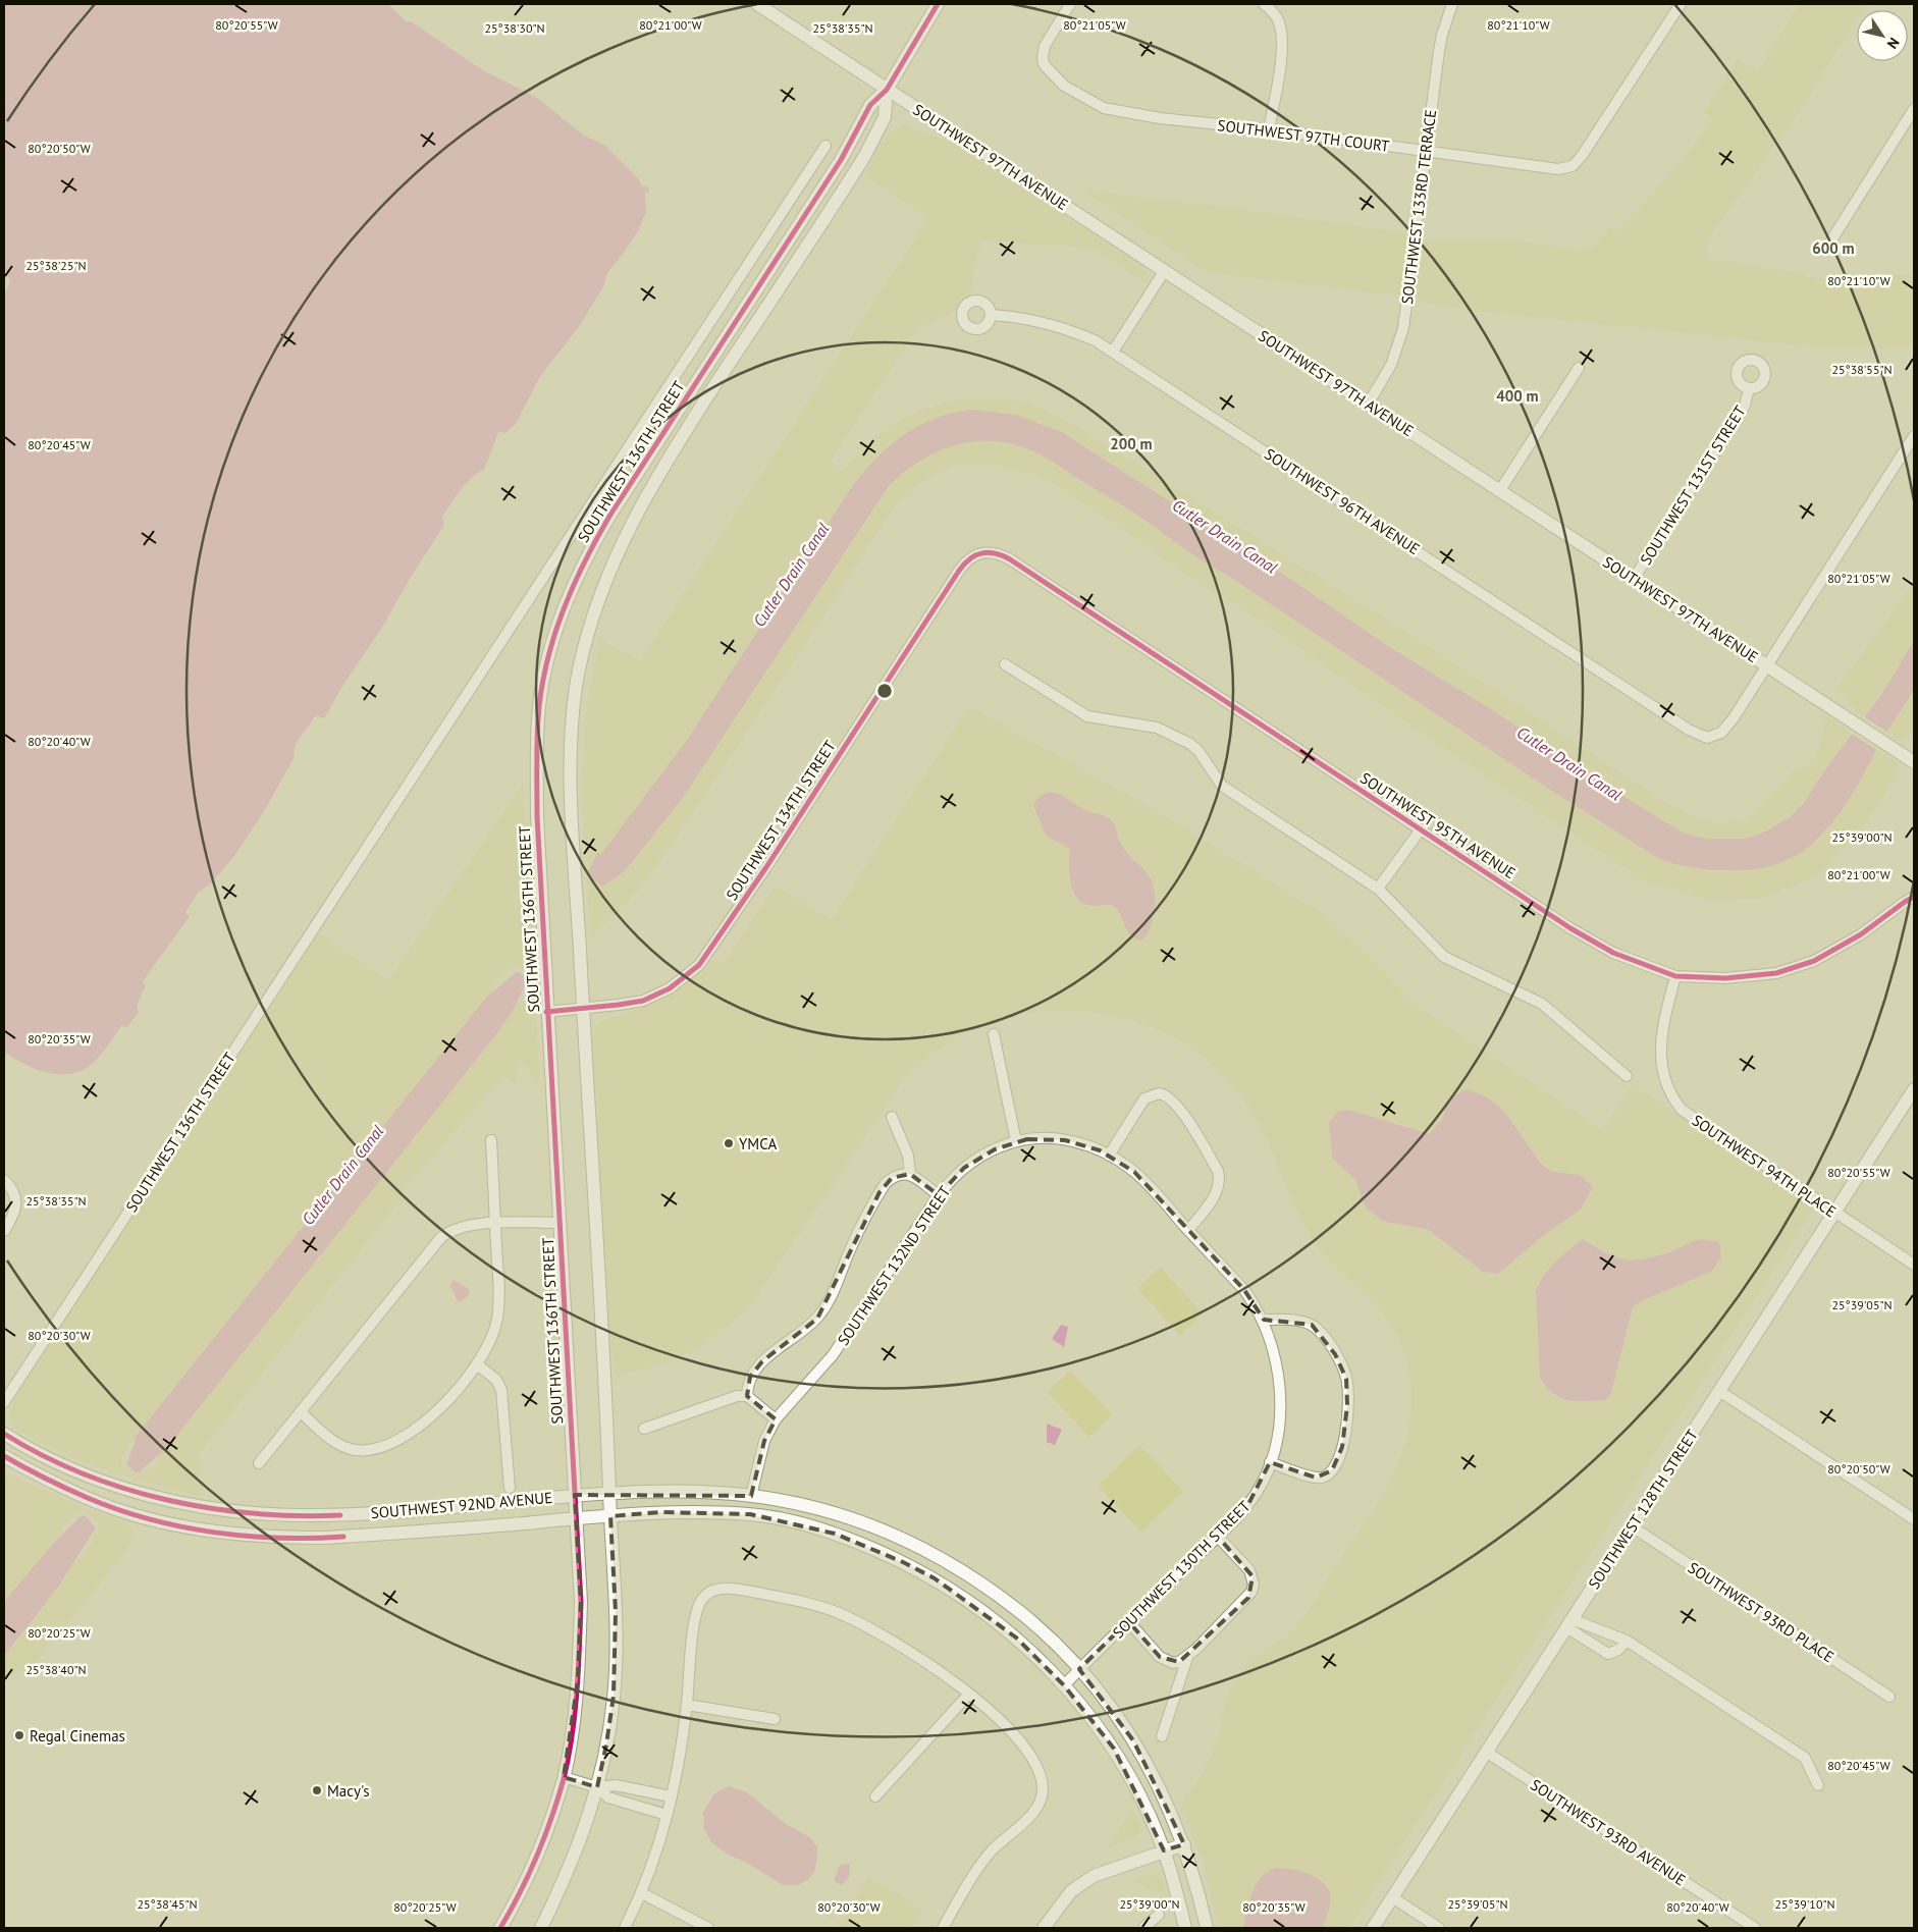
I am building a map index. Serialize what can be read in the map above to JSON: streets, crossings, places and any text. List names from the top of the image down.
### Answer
{
  "streets": {
    "street": [
      "SOUTHWEST 97TH COURT",
      "SOUTHWEST 97TH AVENUE",
      "SOUTHWEST 133RD TERRACE",
      "SOUTHWEST 136TH STREET",
      "SOUTHWEST 131ST STREET",
      "SOUTHWEST 96TH AVENUE",
      "SOUTHWEST 134TH STREET",
      "SOUTHWEST 95TH AVENUE",
      "SOUTHWEST 94TH PLACE",
      "SOUTHWEST 132ND STREET",
      "SOUTHWEST 92ND AVENUE",
      "SOUTHWEST 128TH STREET",
      "SOUTHWEST 130TH STREET",
      "SOUTHWEST 93RD PLACE",
      "SOUTHWEST 93RD AVENUE"
    ]
  },
  "crossings": [
    ["SOUTHWEST 97TH COURT", "SOUTHWEST 133RD TERRACE"],
    ["SOUTHWEST 97TH AVENUE", "SOUTHWEST 133RD TERRACE"],
    ["SOUTHWEST 97TH AVENUE", "SOUTHWEST 136TH STREET"],
    ["SOUTHWEST 97TH AVENUE", "SOUTHWEST 131ST STREET"],
    ["SOUTHWEST 97TH AVENUE", "SOUTHWEST 96TH AVENUE"],
    ["SOUTHWEST 136TH STREET", "SOUTHWEST 134TH STREET"],
    ["SOUTHWEST 136TH STREET", "SOUTHWEST 92ND AVENUE"],
    ["SOUTHWEST 134TH STREET", "SOUTHWEST 95TH AVENUE"],
    ["SOUTHWEST 95TH AVENUE", "SOUTHWEST 94TH PLACE"],
    ["SOUTHWEST 94TH PLACE", "SOUTHWEST 128TH STREET"],
    ["SOUTHWEST 132ND STREET", "SOUTHWEST 92ND AVENUE"],
    ["SOUTHWEST 132ND STREET", "SOUTHWEST 130TH STREET"],
    ["SOUTHWEST 92ND AVENUE", "SOUTHWEST 130TH STREET"],
    ["SOUTHWEST 128TH STREET", "SOUTHWEST 93RD PLACE"],
    ["SOUTHWEST 128TH STREET", "SOUTHWEST 93RD AVENUE"]
  ],
  "water": ["Cutler Drain Canal"],
  "places": ["YMCA", "Regal Cinemas", "Macy's"],
  "north": "bottom right",
  "coordinates": [
    "80°20'55\"W",
    "80°21'00\"W",
    "80°21'05\"W",
    "80°21'10\"W",
    "25°38'30\"N",
    "25°38'35\"N",
    "80°20'50\"W",
    "25°38'25\"N",
    "25°38'55\"N",
    "80°20'45\"W",
    "80°20'40\"W",
    "25°39'00\"N",
    "80°20'35\"W",
    "25°39'05\"N",
    "80°20'30\"W",
    "80°20'25\"W",
    "25°38'40\"N",
    "25°38'45\"N",
    "25°39'10\"N"
  ],
  "rings": ["600 m", "400 m", "200 m"]
}
